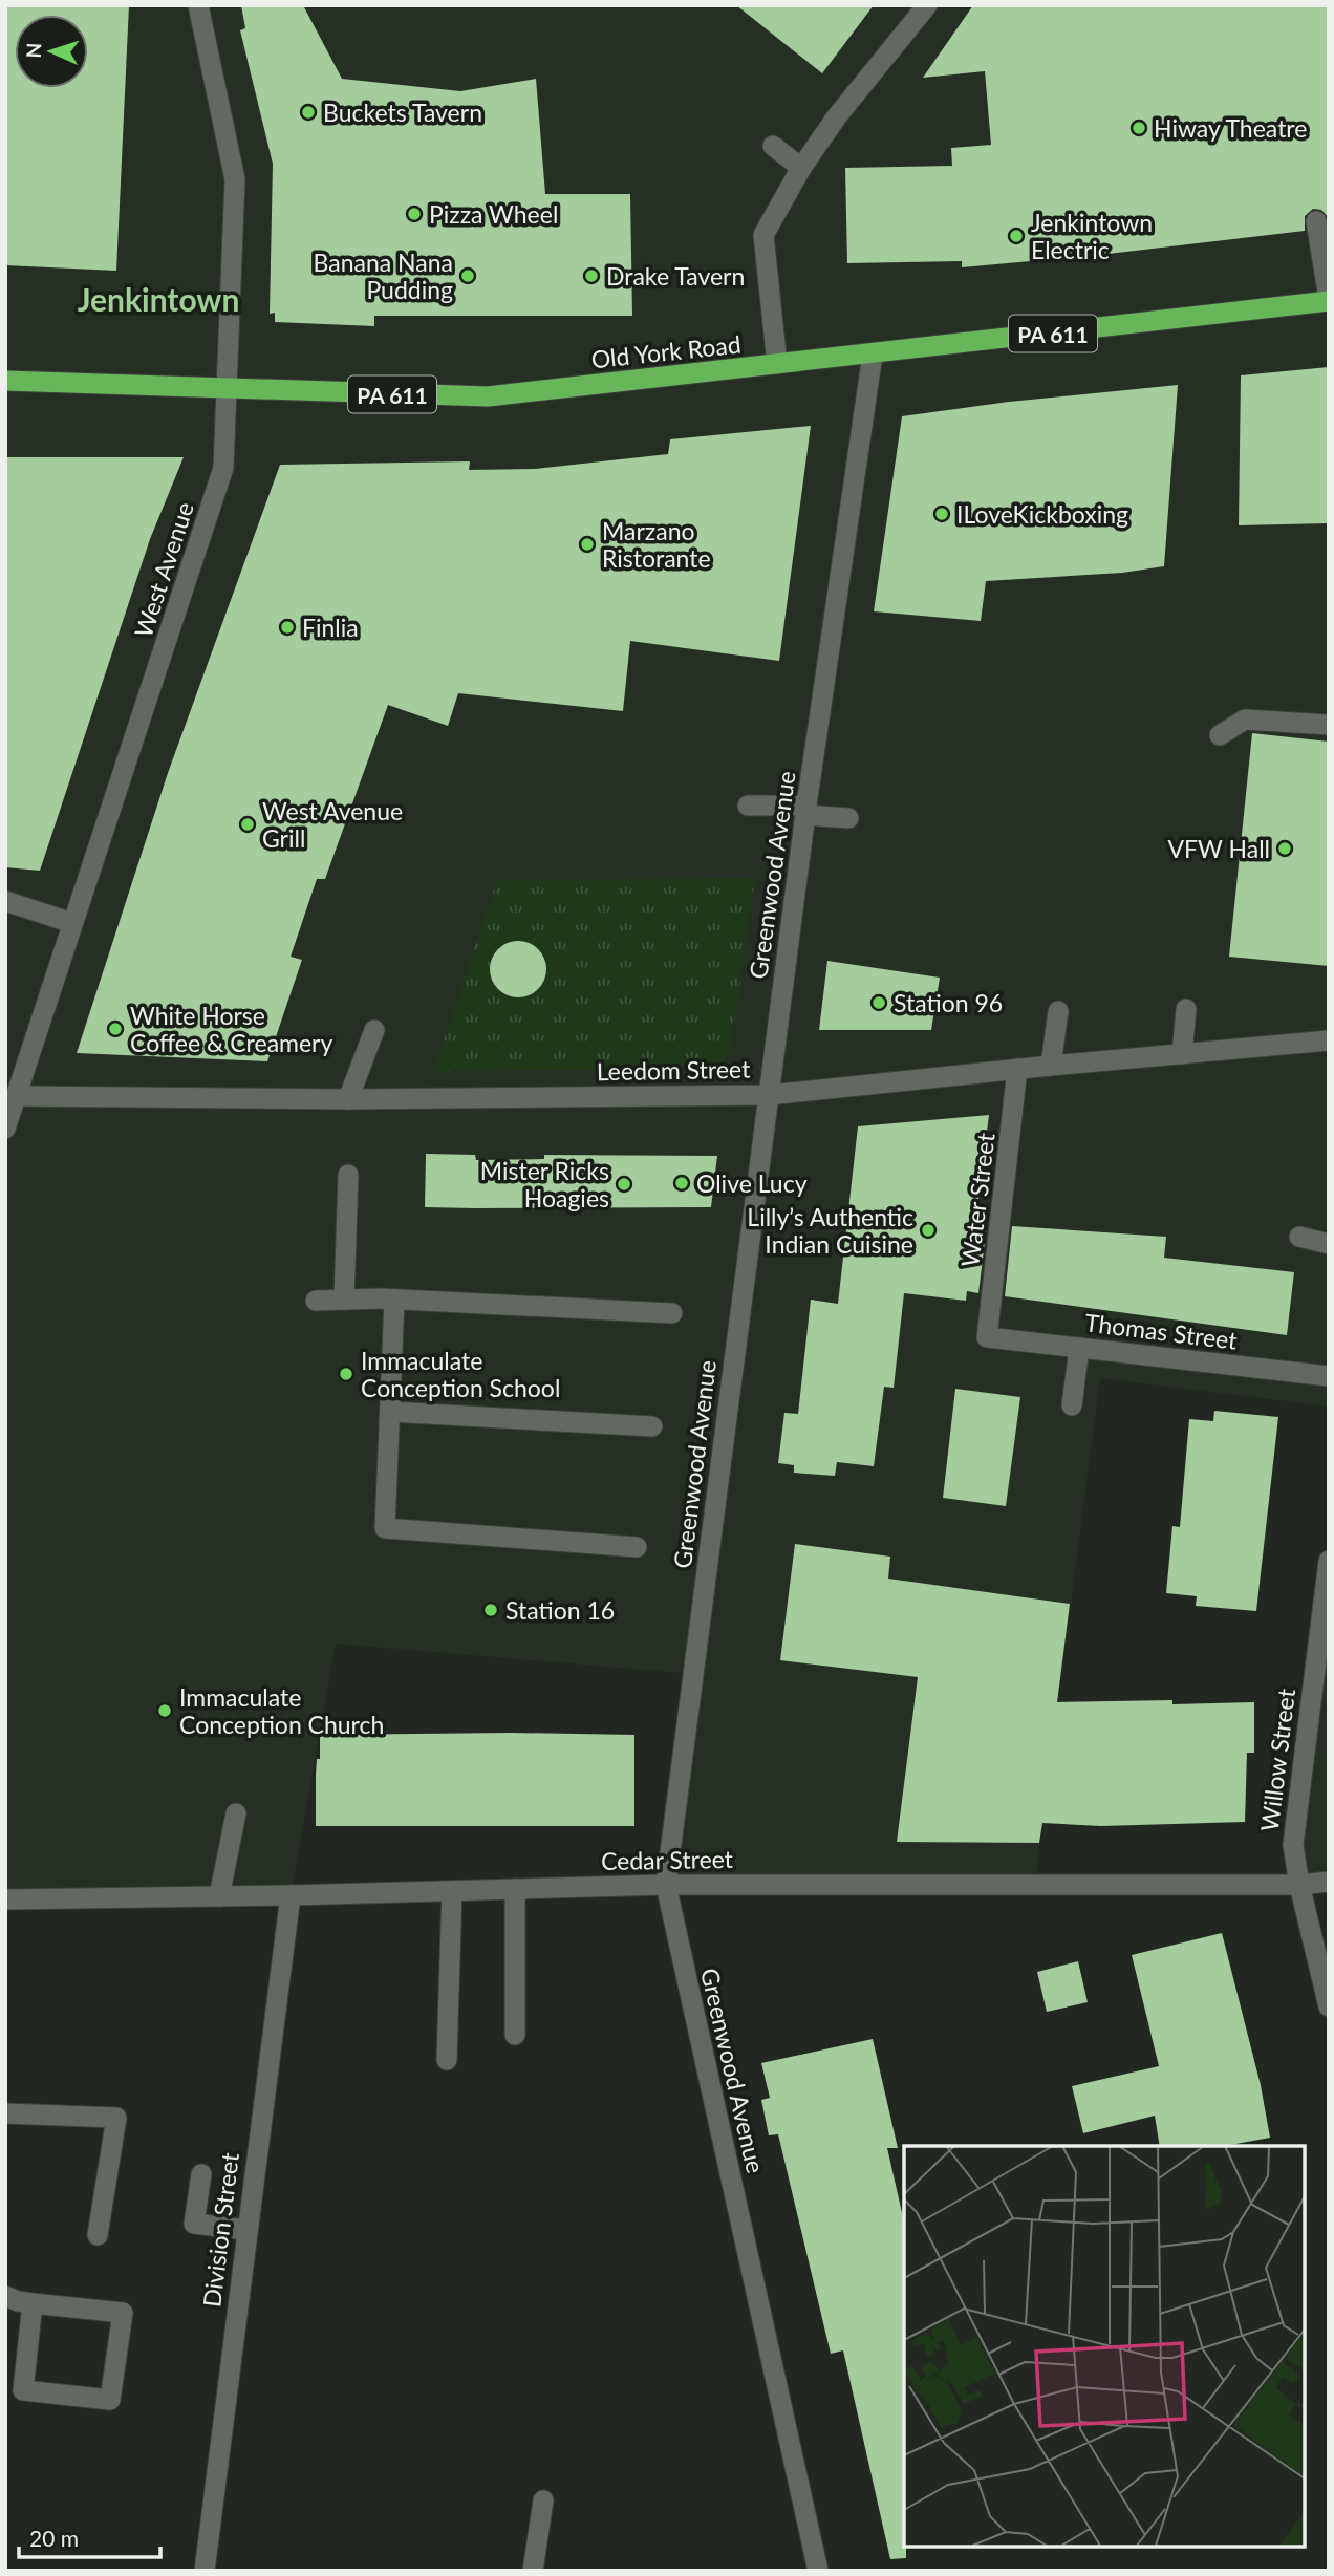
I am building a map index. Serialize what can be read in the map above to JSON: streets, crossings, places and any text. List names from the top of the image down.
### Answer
{
  "streets": {
    "highway": ["PA 611", "Old York Road"],
    "street": [
      "West Avenue",
      "Greenwood Avenue",
      "Leedom Street",
      "Water Street",
      "Thomas Street",
      "Willow Street",
      "Cedar Street",
      "Division Street"
    ]
  },
  "crossings": [
    ["Old York Road", "West Avenue"],
    ["Old York Road", "Greenwood Avenue"],
    ["West Avenue", "Leedom Street"],
    ["Greenwood Avenue", "Leedom Street"],
    ["Greenwood Avenue", "Cedar Street"],
    ["Leedom Street", "Water Street"],
    ["Water Street", "Thomas Street"],
    ["Willow Street", "Cedar Street"],
    ["Cedar Street", "Division Street"]
  ],
  "districts": ["Jenkintown"],
  "places": [
    "Buckets Tavern",
    "Hiway Theatre",
    "Pizza Wheel",
    "Jenkintown Electric",
    "Banana Nana Pudding",
    "Drake Tavern",
    "ILoveKickboxing",
    "Marzano Ristorante",
    "Finlia",
    "West Avenue Grill",
    "VFW Hall",
    "Station 96",
    "White Horse Coffee & Creamery",
    "Olive Lucy",
    "Mister Ricks Hoagies",
    "Lilly’s Authentic Indian Cuisine",
    "Immaculate Conception School",
    "Station 16",
    "Immaculate Conception Church"
  ],
  "scale_bar": "20 m",
  "north": "left"
}
